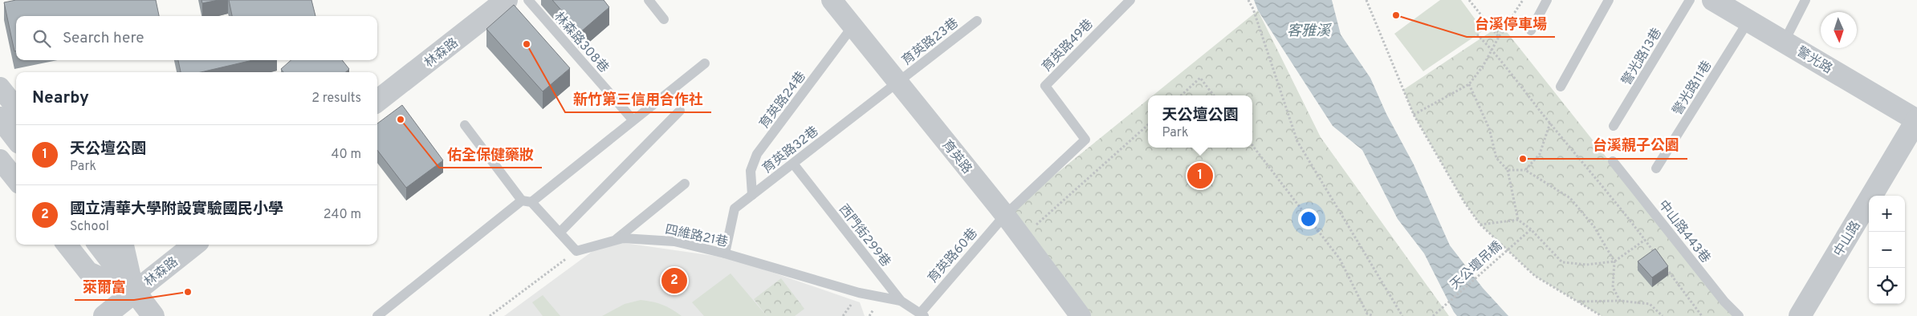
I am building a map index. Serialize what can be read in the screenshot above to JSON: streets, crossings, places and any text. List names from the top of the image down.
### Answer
{
  "streets": {
    "street": [
      "林森路",
      "警光路",
      "育英路",
      "中山路"
    ],
    "lane": [
      "育英路23巷",
      "林森路308巷",
      "育英路49巷",
      "警光路13巷",
      "警光路11巷",
      "育英路24巷",
      "育英路32巷",
      "中山路443巷",
      "四維路21巷",
      "西門街299巷",
      "育英路60巷"
    ],
    "path": ["天公壇吊橋"]
  },
  "crossings": [
    ["育英路23巷", "育英路32巷"],
    ["育英路23巷", "育英路"],
    ["育英路49巷", "育英路"],
    ["育英路49巷", "育英路60巷"],
    ["警光路", "警光路11巷"],
    ["警光路", "中山路"],
    ["育英路24巷", "育英路32巷"],
    ["育英路24巷", "育英路"],
    ["育英路32巷", "育英路"],
    ["育英路32巷", "四維路21巷"],
    ["育英路32巷", "西門街299巷"],
    ["育英路", "育英路60巷"],
    ["四維路21巷", "西門街299巷"],
    ["西門街299巷", "育英路60巷"]
  ],
  "water": ["客雅溪"],
  "places": [
    "台溪停車場",
    "新竹第三信用合作社",
    "佑全保健藥妝",
    "台溪親子公園",
    "萊爾富"
  ],
  "north": "bottom",
  "page": {
    "search": "Search here",
    "heading": ["Nearby", "2 results"],
    "popup": ["天公壇公園", "Park"],
    "list": [
      {
        "mark": "1",
        "name": "天公壇公園",
        "note": "Park",
        "value": "40 m"
      },
      {
        "mark": "2",
        "name": "國立清華大學附設實驗國民小學",
        "note": "School",
        "value": "240 m"
      }
    ],
    "pins": ["1", "2"],
    "map_buttons": ["+", "−"]
  }
}
